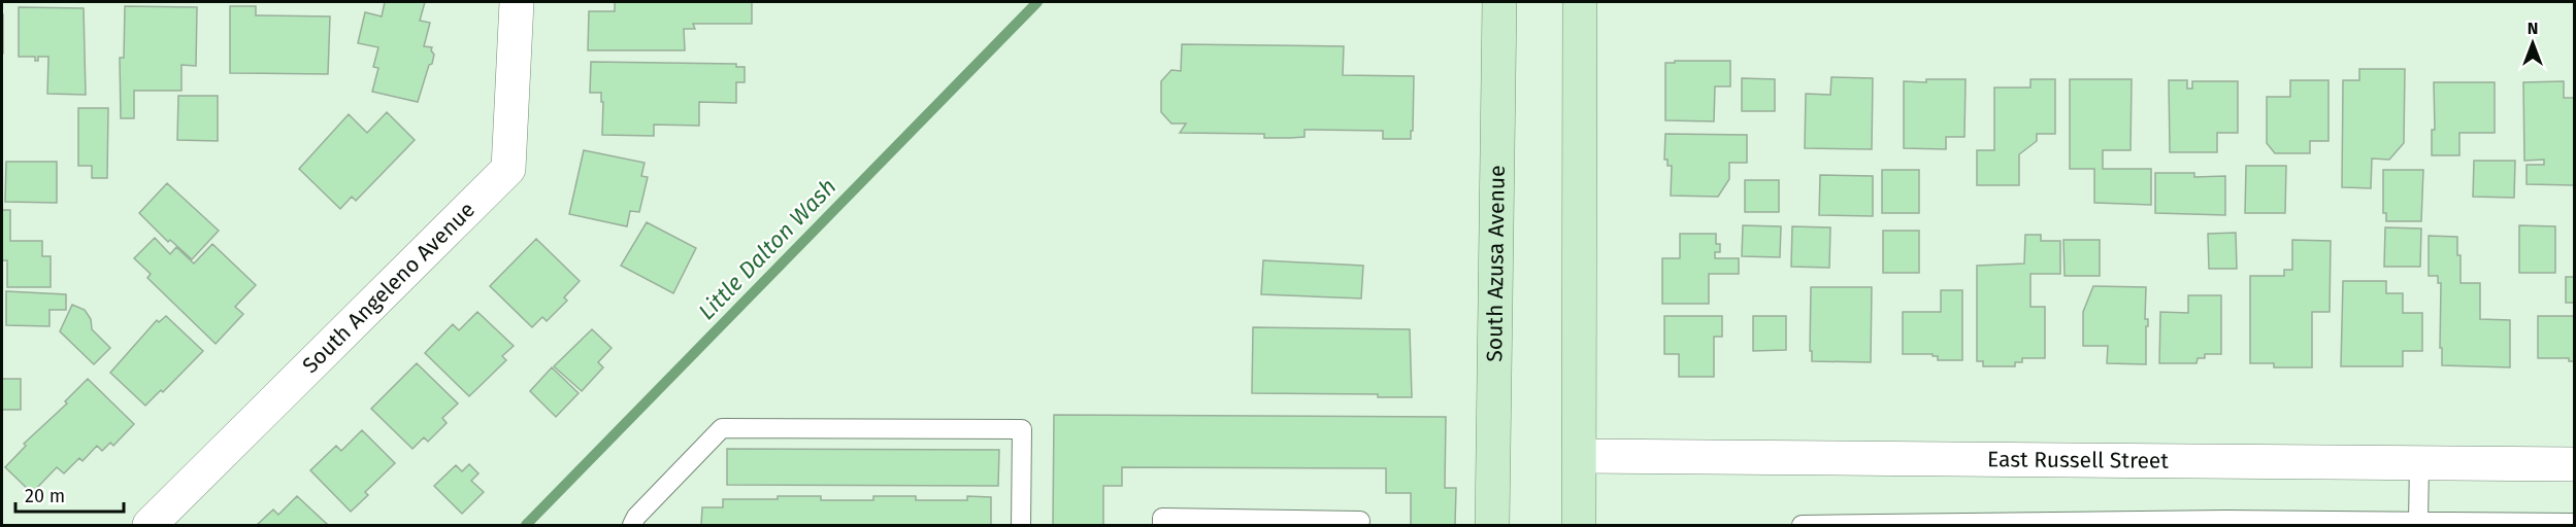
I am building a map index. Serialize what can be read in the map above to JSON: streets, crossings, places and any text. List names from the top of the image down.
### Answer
{
  "streets": {
    "main road": ["South Azusa Avenue"],
    "street": ["South Angeleno Avenue", "East Russell Street"]
  },
  "water": ["Little Dalton Wash"],
  "scale_bar": "20 m",
  "north": "top"
}
